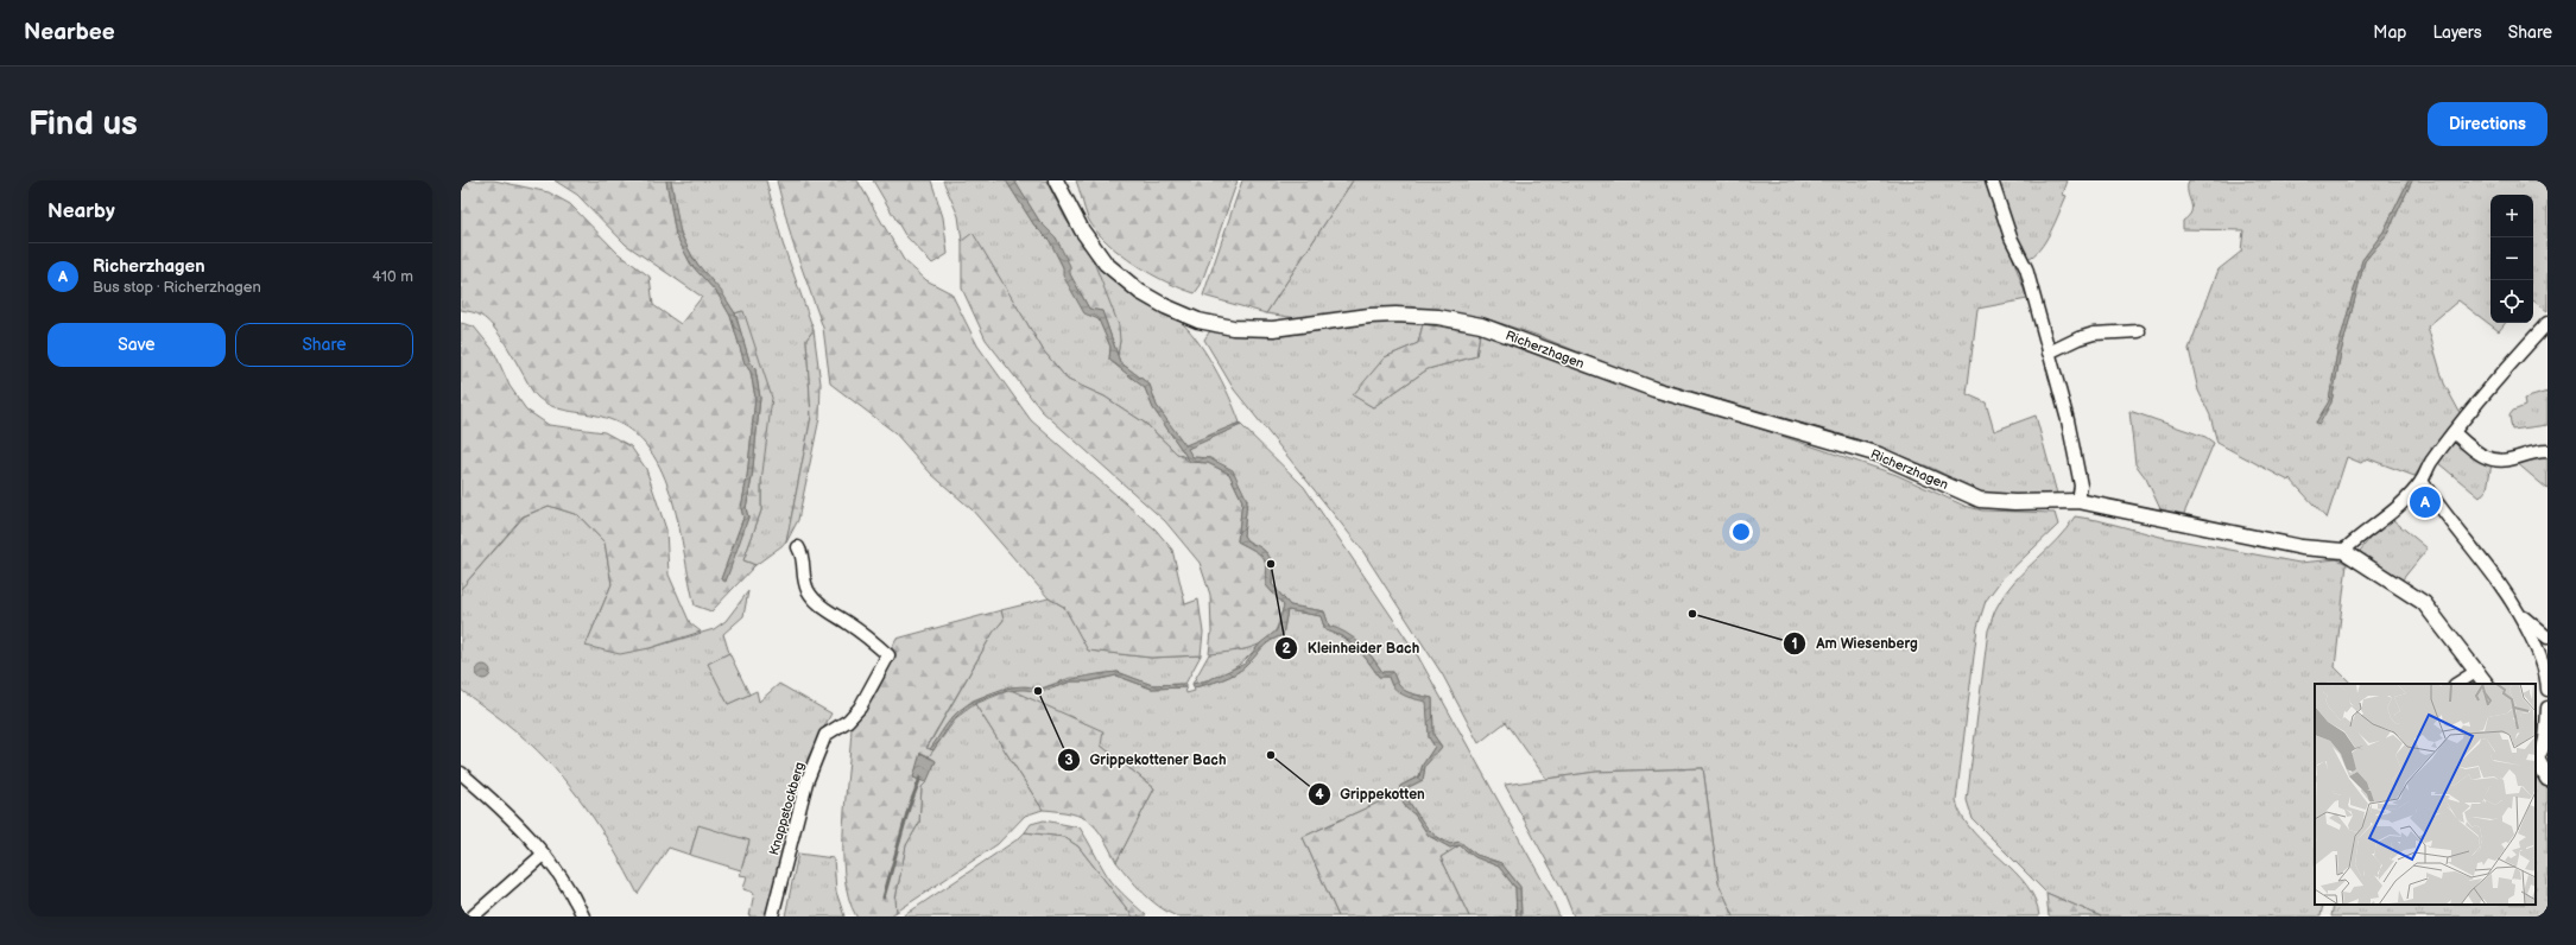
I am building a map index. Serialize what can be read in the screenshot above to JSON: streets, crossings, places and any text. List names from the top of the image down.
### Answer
{
  "streets": {
    "street": ["Richerzhagen", "Knappstockberg"]
  },
  "places": [
    "Kleinheider Bach",
    "Am Wiesenberg",
    "Grippekottener Bach",
    "Grippekotten"
  ],
  "page": {
    "header": "Nearbee",
    "nav": ["Map", "Layers", "Share"],
    "buttons": [
      "Directions",
      ["Save", "Share"]
    ],
    "title": "Find us",
    "heading": "Nearby",
    "map_buttons": ["+", "−"],
    "list": [
      {
        "mark": "A",
        "name": "Richerzhagen",
        "note": "Bus stop · Richerzhagen",
        "value": "410 m"
      }
    ],
    "pins": "A"
  }
}
